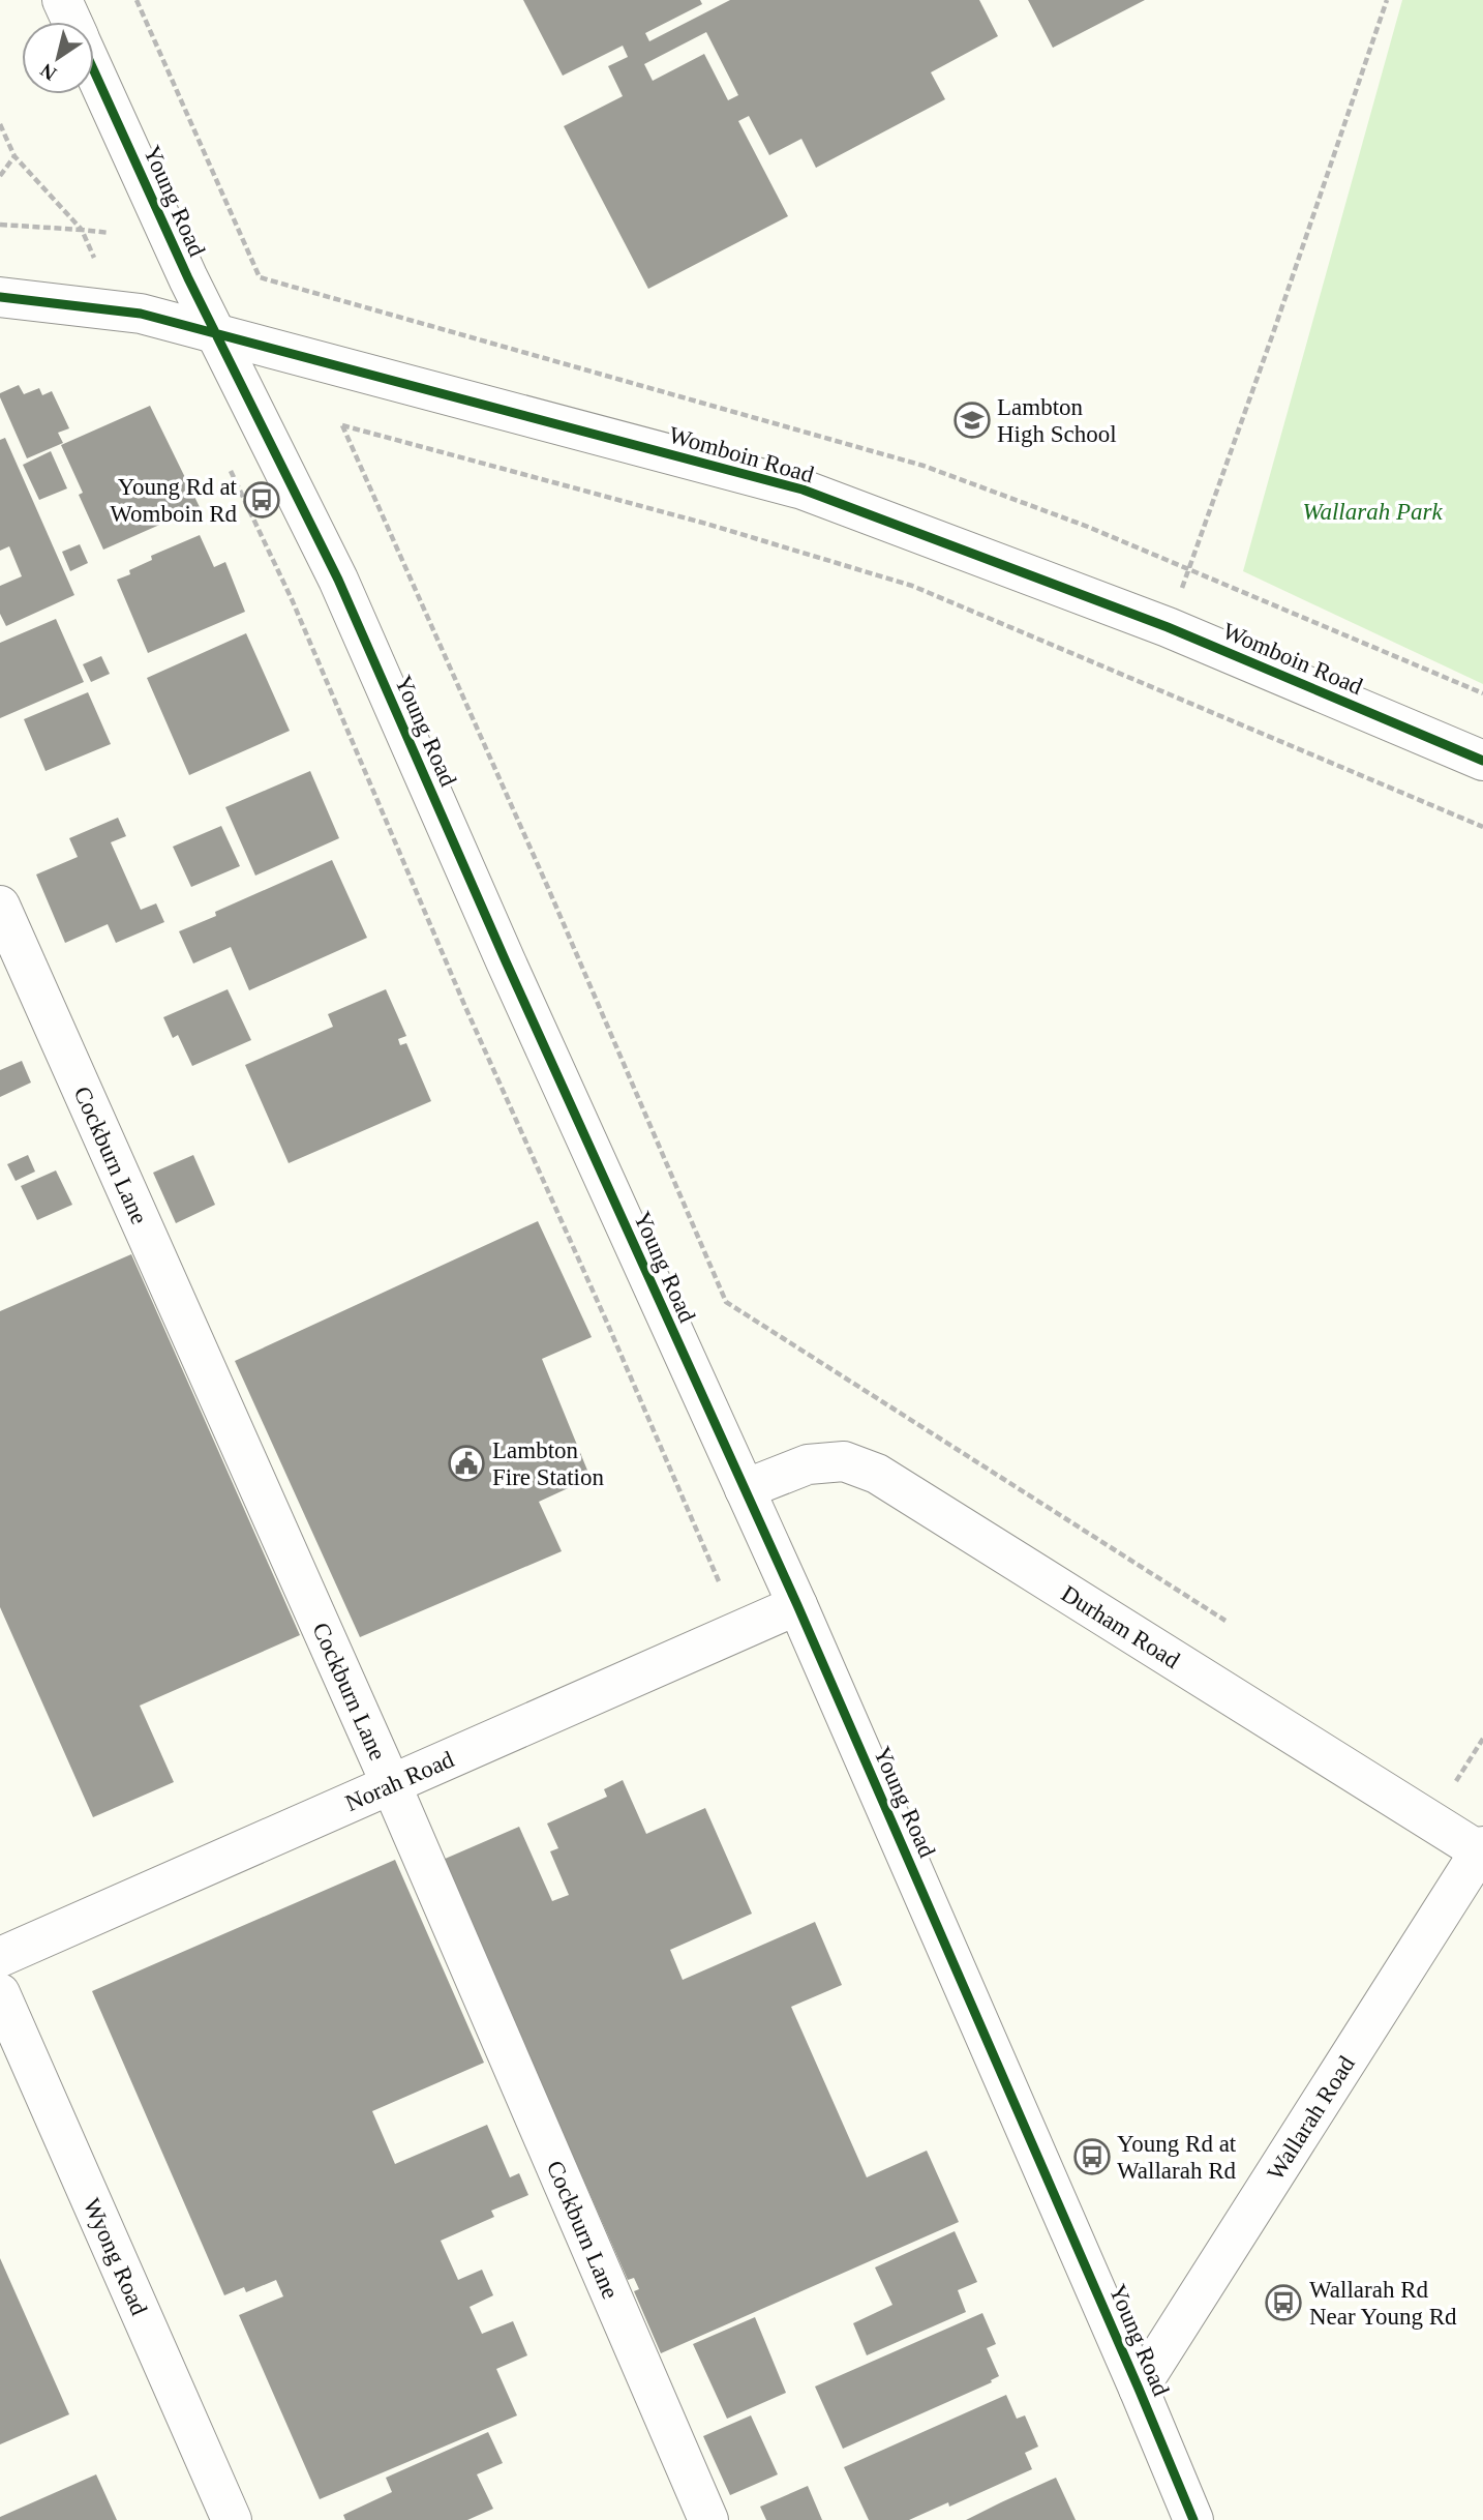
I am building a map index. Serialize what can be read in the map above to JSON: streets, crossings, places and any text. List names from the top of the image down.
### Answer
{
  "streets": {
    "street": [
      "Young Road",
      "Womboin Road",
      "Cockburn Lane",
      "Durham Road",
      "Norah Road",
      "Wallarah Road",
      "Wyong Road"
    ]
  },
  "crossings": [
    ["Young Road", "Womboin Road"],
    ["Young Road", "Durham Road"],
    ["Young Road", "Norah Road"],
    ["Young Road", "Wallarah Road"],
    ["Cockburn Lane", "Norah Road"],
    ["Durham Road", "Wallarah Road"]
  ],
  "parks": ["Wallarah Park"],
  "places": {
    "school or university": ["Lambton High School"],
    "bus stop": ["Young Rd at Womboin Rd", "Young Rd at Wallarah Rd", "Wallarah Rd Near Young Rd"],
    "public building": ["Lambton Fire Station"]
  },
  "north": "bottom left"
}
